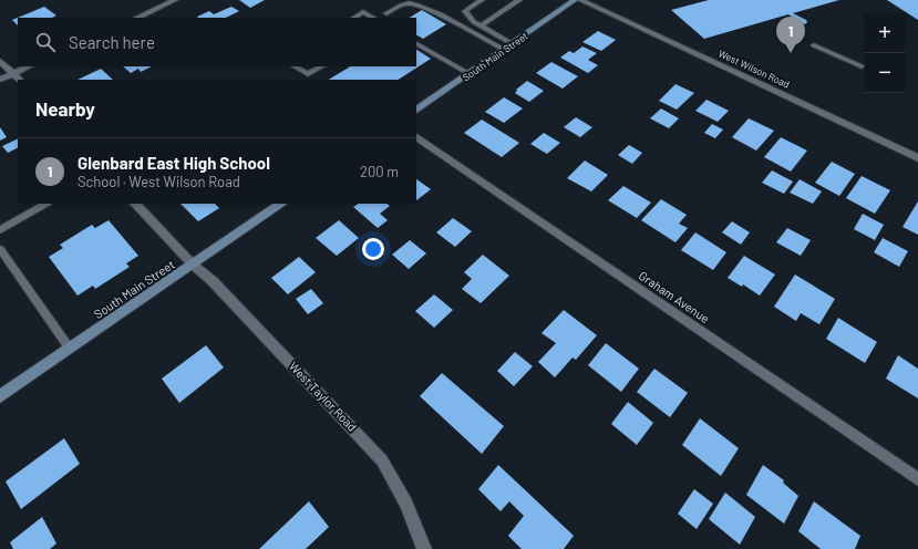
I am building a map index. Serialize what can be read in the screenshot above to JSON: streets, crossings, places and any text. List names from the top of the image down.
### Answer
{
  "streets": {
    "main road": ["South Main Street"],
    "street": ["West Wilson Road", "Graham Avenue", "West Taylor Road"]
  },
  "crossings": [
    ["South Main Street", "West Taylor Road"]
  ],
  "page": {
    "map_buttons": ["+", "−"],
    "pins": "1",
    "search": "Search here",
    "heading": "Nearby",
    "list": [
      {
        "mark": "1",
        "name": "Glenbard East High School",
        "note": "School · West Wilson Road",
        "value": "200 m"
      }
    ]
  }
}
